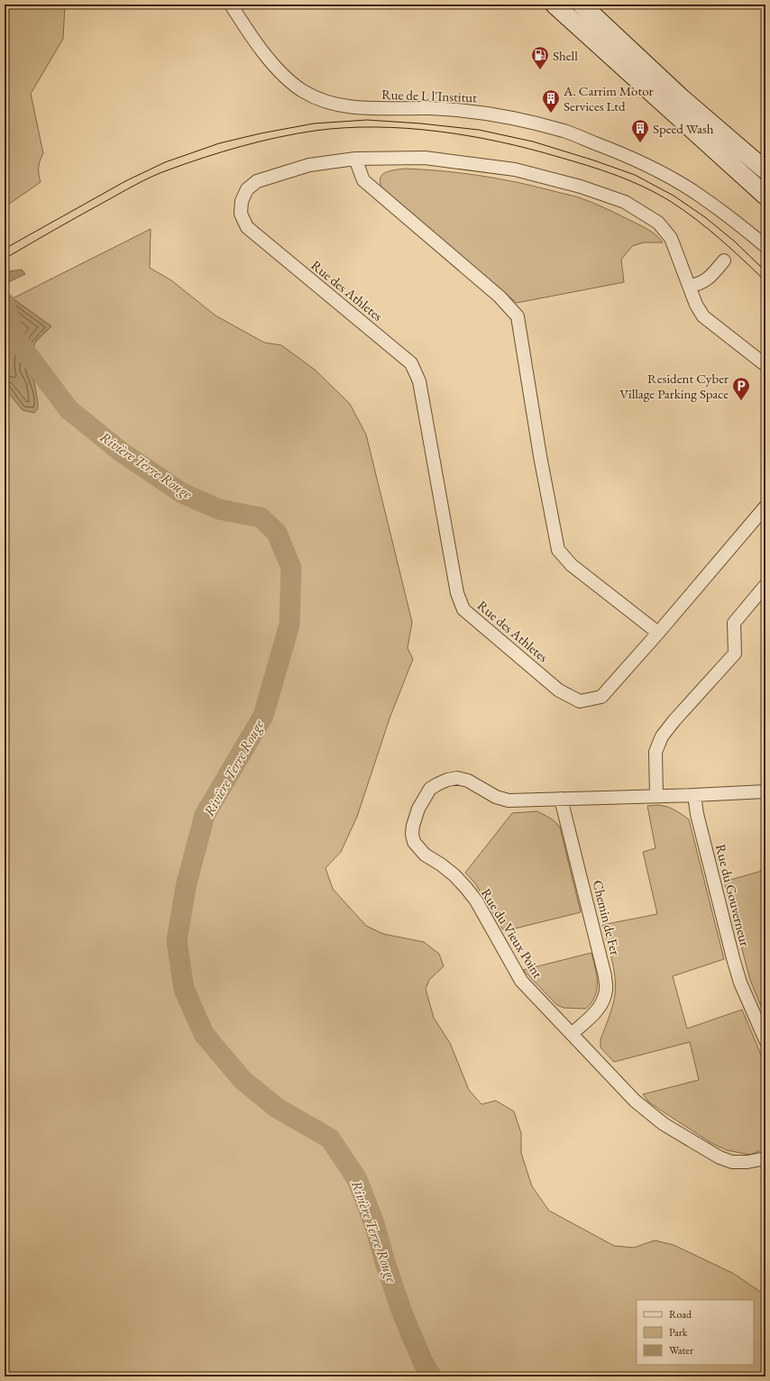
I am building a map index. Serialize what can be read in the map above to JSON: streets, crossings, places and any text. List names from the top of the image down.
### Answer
{
  "streets": {
    "street": [
      "Rue de L l'Institut",
      "Rue des Athletes",
      "Rue du Gouverneur",
      "Chemin de Fer",
      "Rue du Vieux Point"
    ]
  },
  "crossings": [
    ["Rue du Gouverneur", "Rue du Vieux Point"],
    ["Chemin de Fer", "Rue du Vieux Point"]
  ],
  "water": ["Rivière Terre Rouge"],
  "places": {
    "fuel station": ["Shell"],
    "building": ["A. Carrim Motor Services Ltd", "Speed Wash"],
    "parking": ["Resident Cyber Village Parking Space"]
  },
  "legend": ["Road", "Park", "Water"]
}
